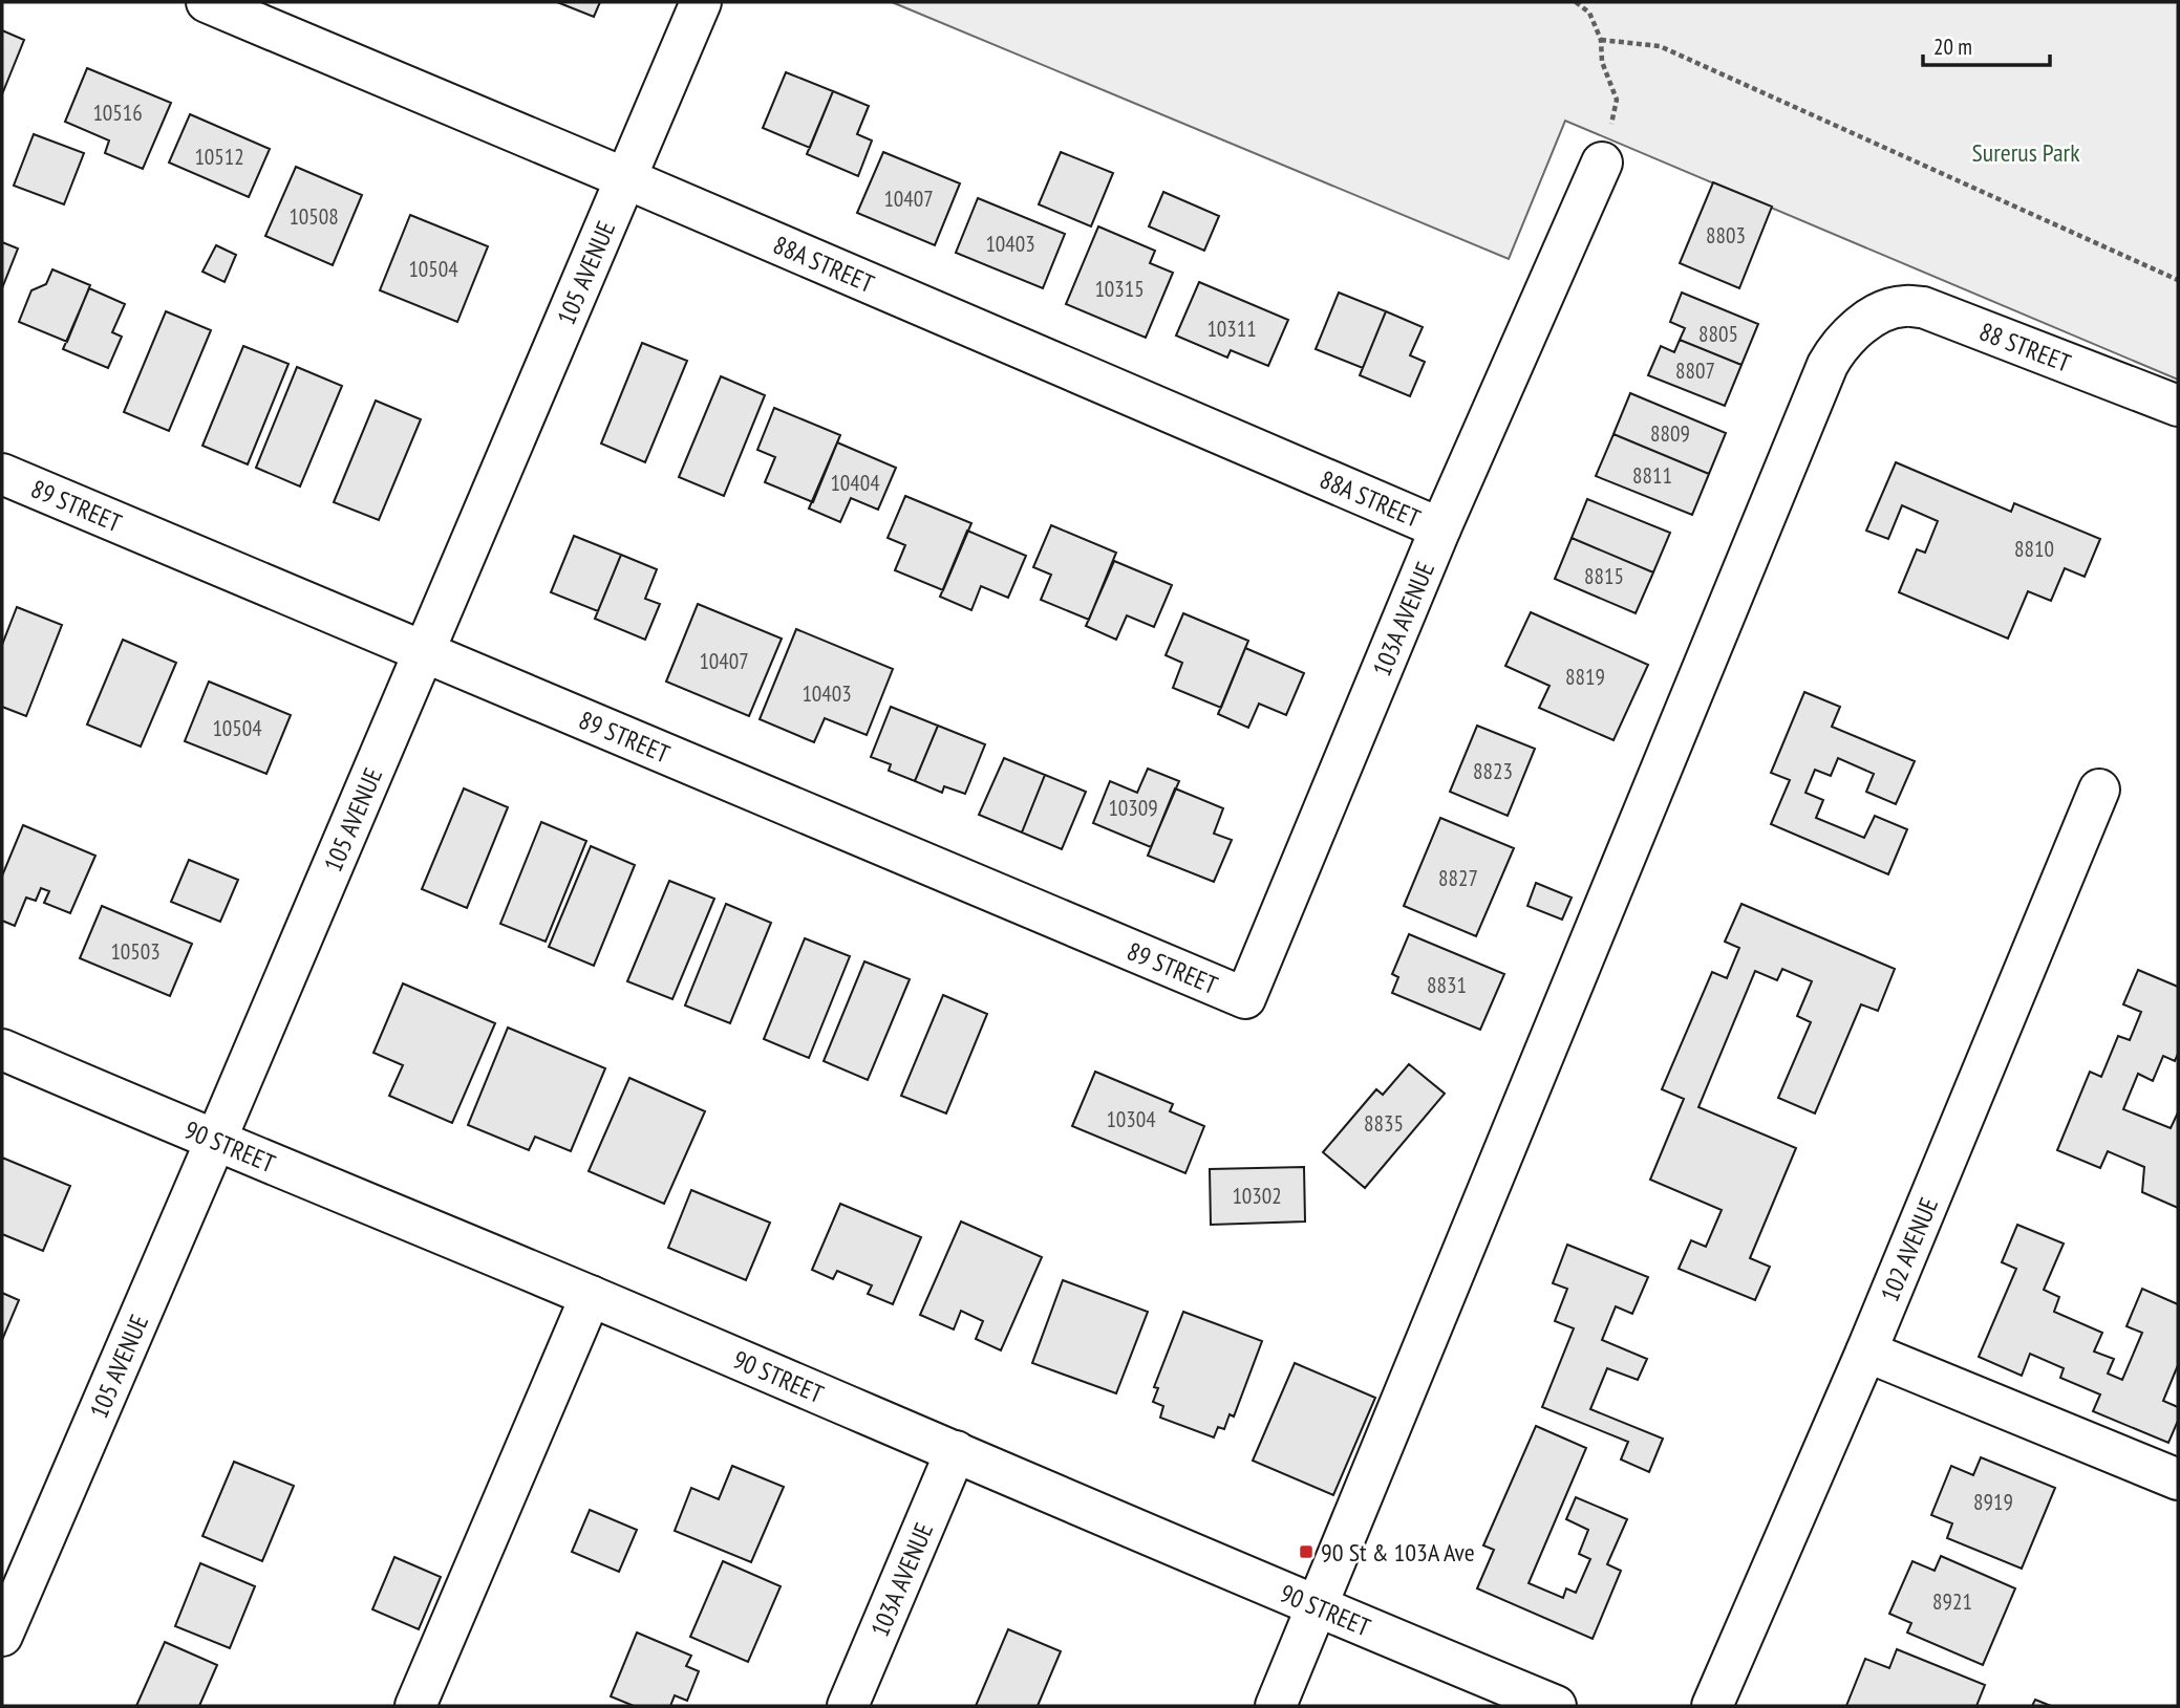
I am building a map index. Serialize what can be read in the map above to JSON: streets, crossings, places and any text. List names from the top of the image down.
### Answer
{
  "streets": {
    "street": [
      "88A STREET",
      "105 AVENUE",
      "88 STREET",
      "89 STREET",
      "103A AVENUE",
      "90 STREET",
      "102 AVENUE"
    ]
  },
  "crossings": [
    ["88A STREET", "105 AVENUE"],
    ["88A STREET", "103A AVENUE"],
    ["105 AVENUE", "89 STREET"],
    ["105 AVENUE", "90 STREET"],
    ["88 STREET", "90 STREET"],
    ["89 STREET", "103A AVENUE"],
    ["103A AVENUE", "90 STREET"]
  ],
  "parks": ["Surerus Park"],
  "places": {
    "transit": ["90 St & 103A Ave"]
  },
  "house_numbers": [
    "10516",
    "10512",
    "10407",
    "10508",
    "8803",
    "10403",
    "10504",
    "10315",
    "10311",
    "8805",
    "8807",
    "8809",
    "8811",
    "10404",
    "8810",
    "8815",
    "10407",
    "8819",
    "10403",
    "10504",
    "8823",
    "10309",
    "8827",
    "10503",
    "8831",
    "10304",
    "8835",
    "10302",
    "8919",
    "8921"
  ],
  "scale_bar": "20 m"
}
